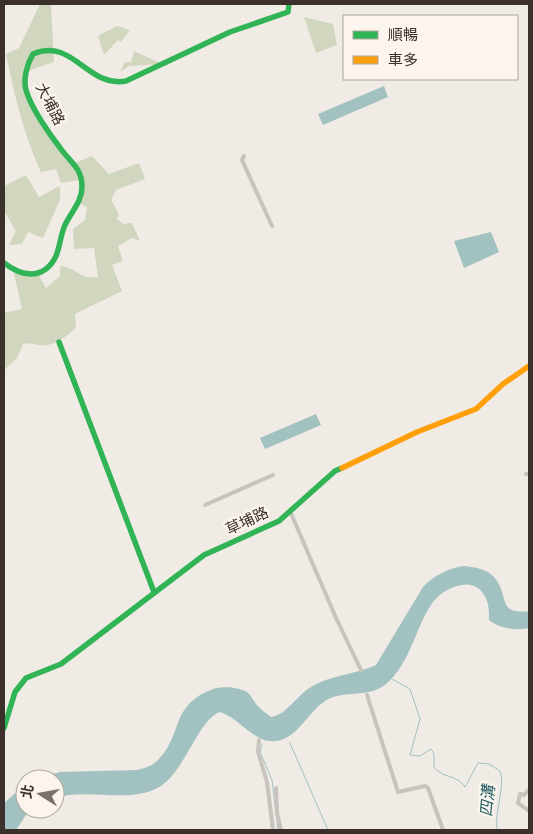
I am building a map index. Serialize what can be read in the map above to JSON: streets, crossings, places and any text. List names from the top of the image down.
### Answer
{
  "streets": {
    "street": ["大埔路", "草埔路"]
  },
  "water": ["四溝"],
  "legend": ["順暢", "車多"],
  "north": "left"
}
